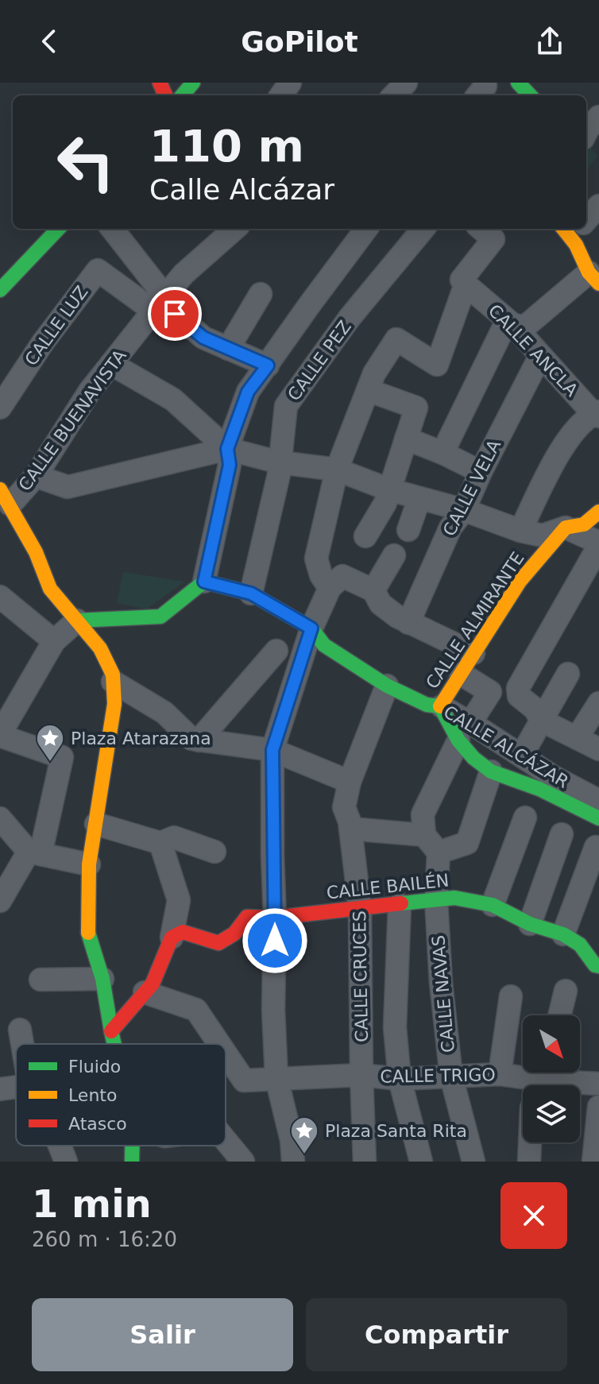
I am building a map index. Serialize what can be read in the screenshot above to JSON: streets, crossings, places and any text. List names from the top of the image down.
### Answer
{
  "streets": {
    "main road": ["CALLE ALMIRANTE", "CALLE ALCÁZAR", "CALLE BAILÉN"],
    "street": [
      "CALLE LUZ",
      "CALLE ANCLA",
      "CALLE PEZ",
      "CALLE BUENAVISTA",
      "CALLE VELA",
      "CALLE CRUCES",
      "CALLE NAVAS",
      "CALLE TRIGO"
    ]
  },
  "crossings": [
    ["CALLE LUZ", "CALLE BUENAVISTA"],
    ["CALLE ANCLA", "CALLE VELA"],
    ["CALLE PEZ", "CALLE ALCÁZAR"],
    ["CALLE ALMIRANTE", "CALLE ALCÁZAR"],
    ["CALLE ALCÁZAR", "CALLE CRUCES"],
    ["CALLE BAILÉN", "CALLE CRUCES"],
    ["CALLE BAILÉN", "CALLE NAVAS"],
    ["CALLE CRUCES", "CALLE TRIGO"],
    ["CALLE NAVAS", "CALLE TRIGO"]
  ],
  "places": {
    "place": ["Plaza Atarazana", "Plaza Santa Rita"]
  },
  "legend": ["Fluido", "Lento", "Atasco"],
  "north": "bottom right",
  "page": {
    "header": "GoPilot",
    "turn": ["110 m", "Calle Alcázar"],
    "heading": ["1 min", "260 m · 16:20"],
    "buttons": ["Salir", "Compartir"]
  }
}
